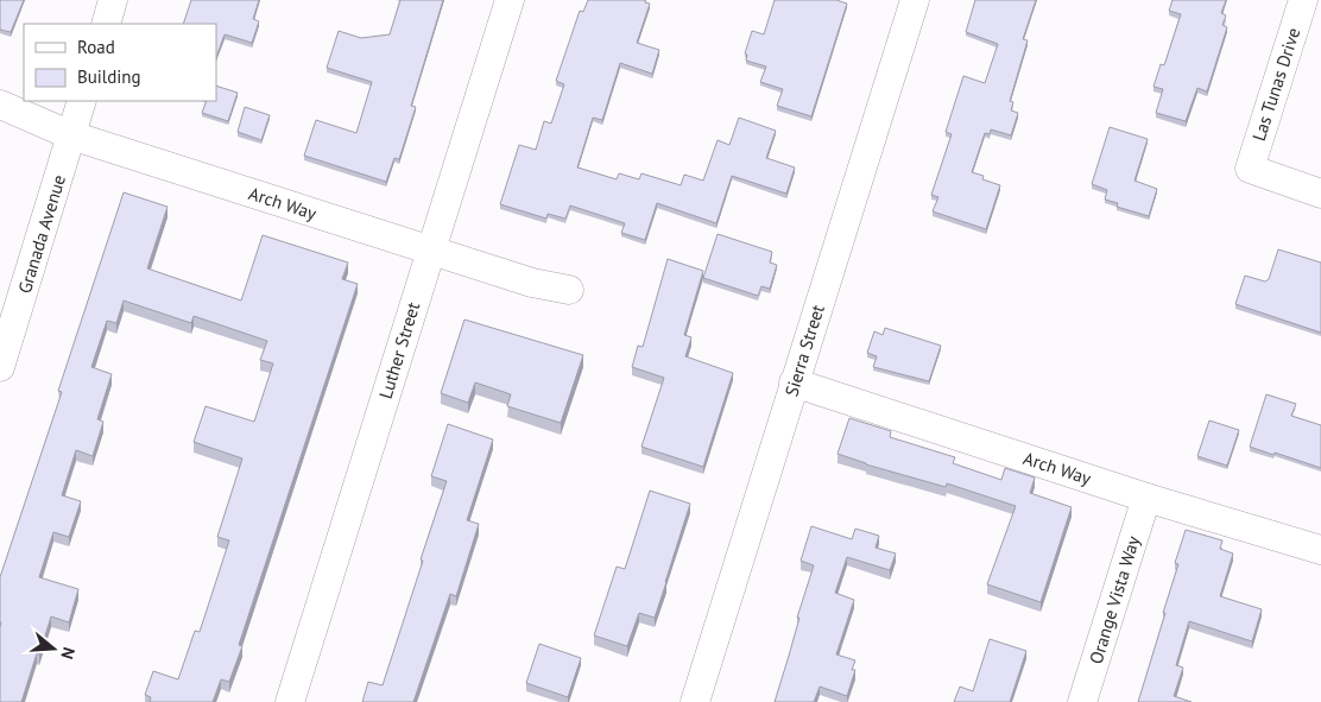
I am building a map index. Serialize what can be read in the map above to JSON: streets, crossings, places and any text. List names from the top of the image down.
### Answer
{
  "streets": {
    "street": [
      "Las Tunas Drive",
      "Arch Way",
      "Granada Avenue",
      "Luther Street",
      "Sierra Street",
      "Orange Vista Way"
    ]
  },
  "crossings": [
    ["Arch Way", "Granada Avenue"],
    ["Arch Way", "Luther Street"],
    ["Arch Way", "Sierra Street"],
    ["Arch Way", "Orange Vista Way"]
  ],
  "legend": ["Road", "Building"],
  "north": "right"
}
